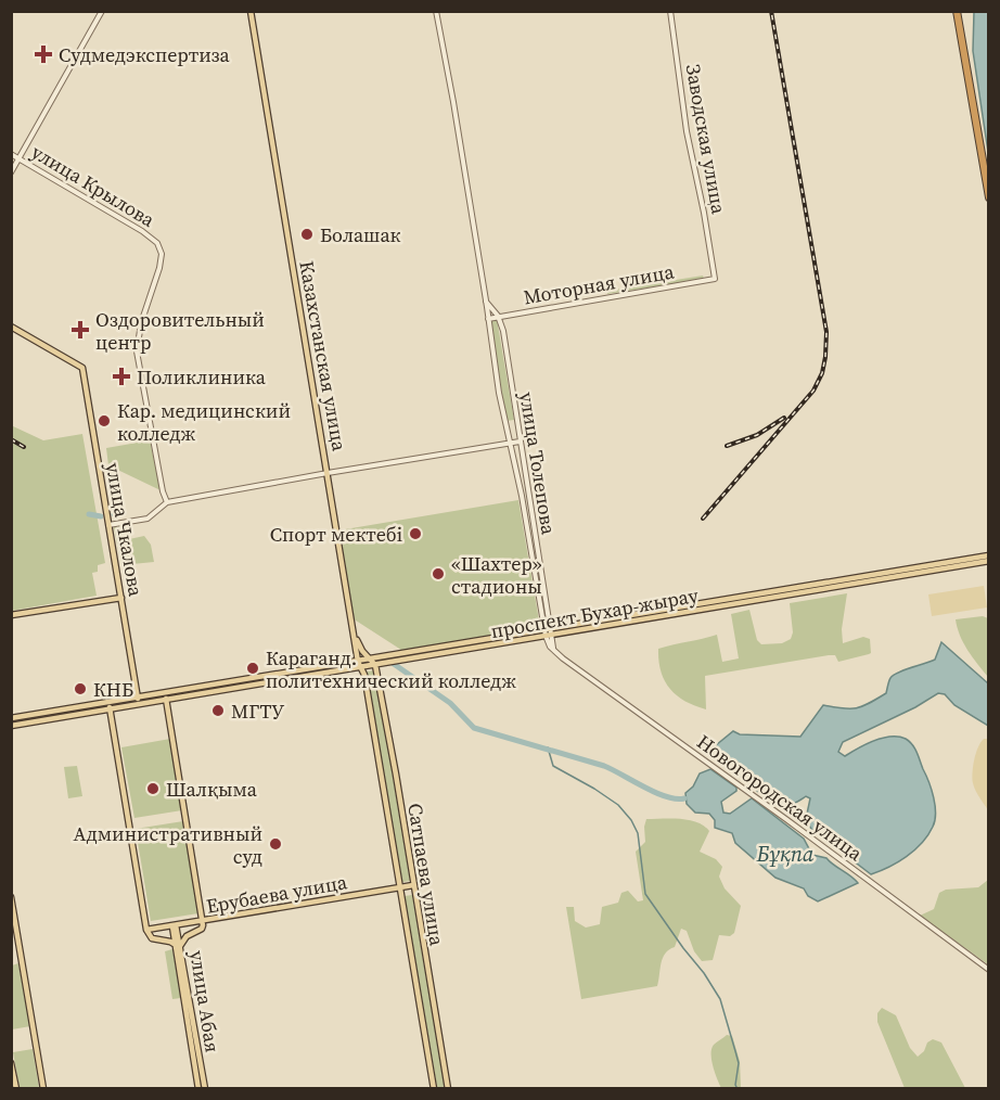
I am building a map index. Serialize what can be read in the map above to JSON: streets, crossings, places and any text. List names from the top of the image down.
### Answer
{
  "streets": {
    "main road": [
      "Казахстанская улица",
      "улица Чкалова",
      "проспект Бухар-жырау",
      "Сатпаева улица",
      "Ерубаева улица",
      "улица Абая"
    ],
    "street": [
      "Заводская улица",
      "улица Крылова",
      "Моторная улица",
      "улица Толепова",
      "Новогородская улица"
    ]
  },
  "crossings": [
    ["Заводская улица", "Моторная улица"],
    ["Моторная улица", "улица Толепова"],
    ["Казахстанская улица", "проспект Бухар-жырау"],
    ["Казахстанская улица", "Сатпаева улица"],
    ["улица Толепова", "проспект Бухар-жырау"],
    ["улица Толепова", "Новогородская улица"],
    ["улица Чкалова", "проспект Бухар-жырау"],
    ["проспект Бухар-жырау", "Новогородская улица"],
    ["проспект Бухар-жырау", "Сатпаева улица"],
    ["проспект Бухар-жырау", "улица Абая"],
    ["Сатпаева улица", "Ерубаева улица"],
    ["Ерубаева улица", "улица Абая"]
  ],
  "water": ["Бұқпа"],
  "places": {
    "health": ["Судмедэкспертиза", "Оздоровительный центр", "Поликлиника"],
    "other": [
      "Болашак",
      "Кар. медицинский колледж",
      "Спорт мектебі",
      "«Шахтер» стадионы",
      "Караганд. политехнический колледж",
      "КНБ",
      "МГТУ",
      "Шалқыма",
      "Административный суд"
    ]
  }
}
